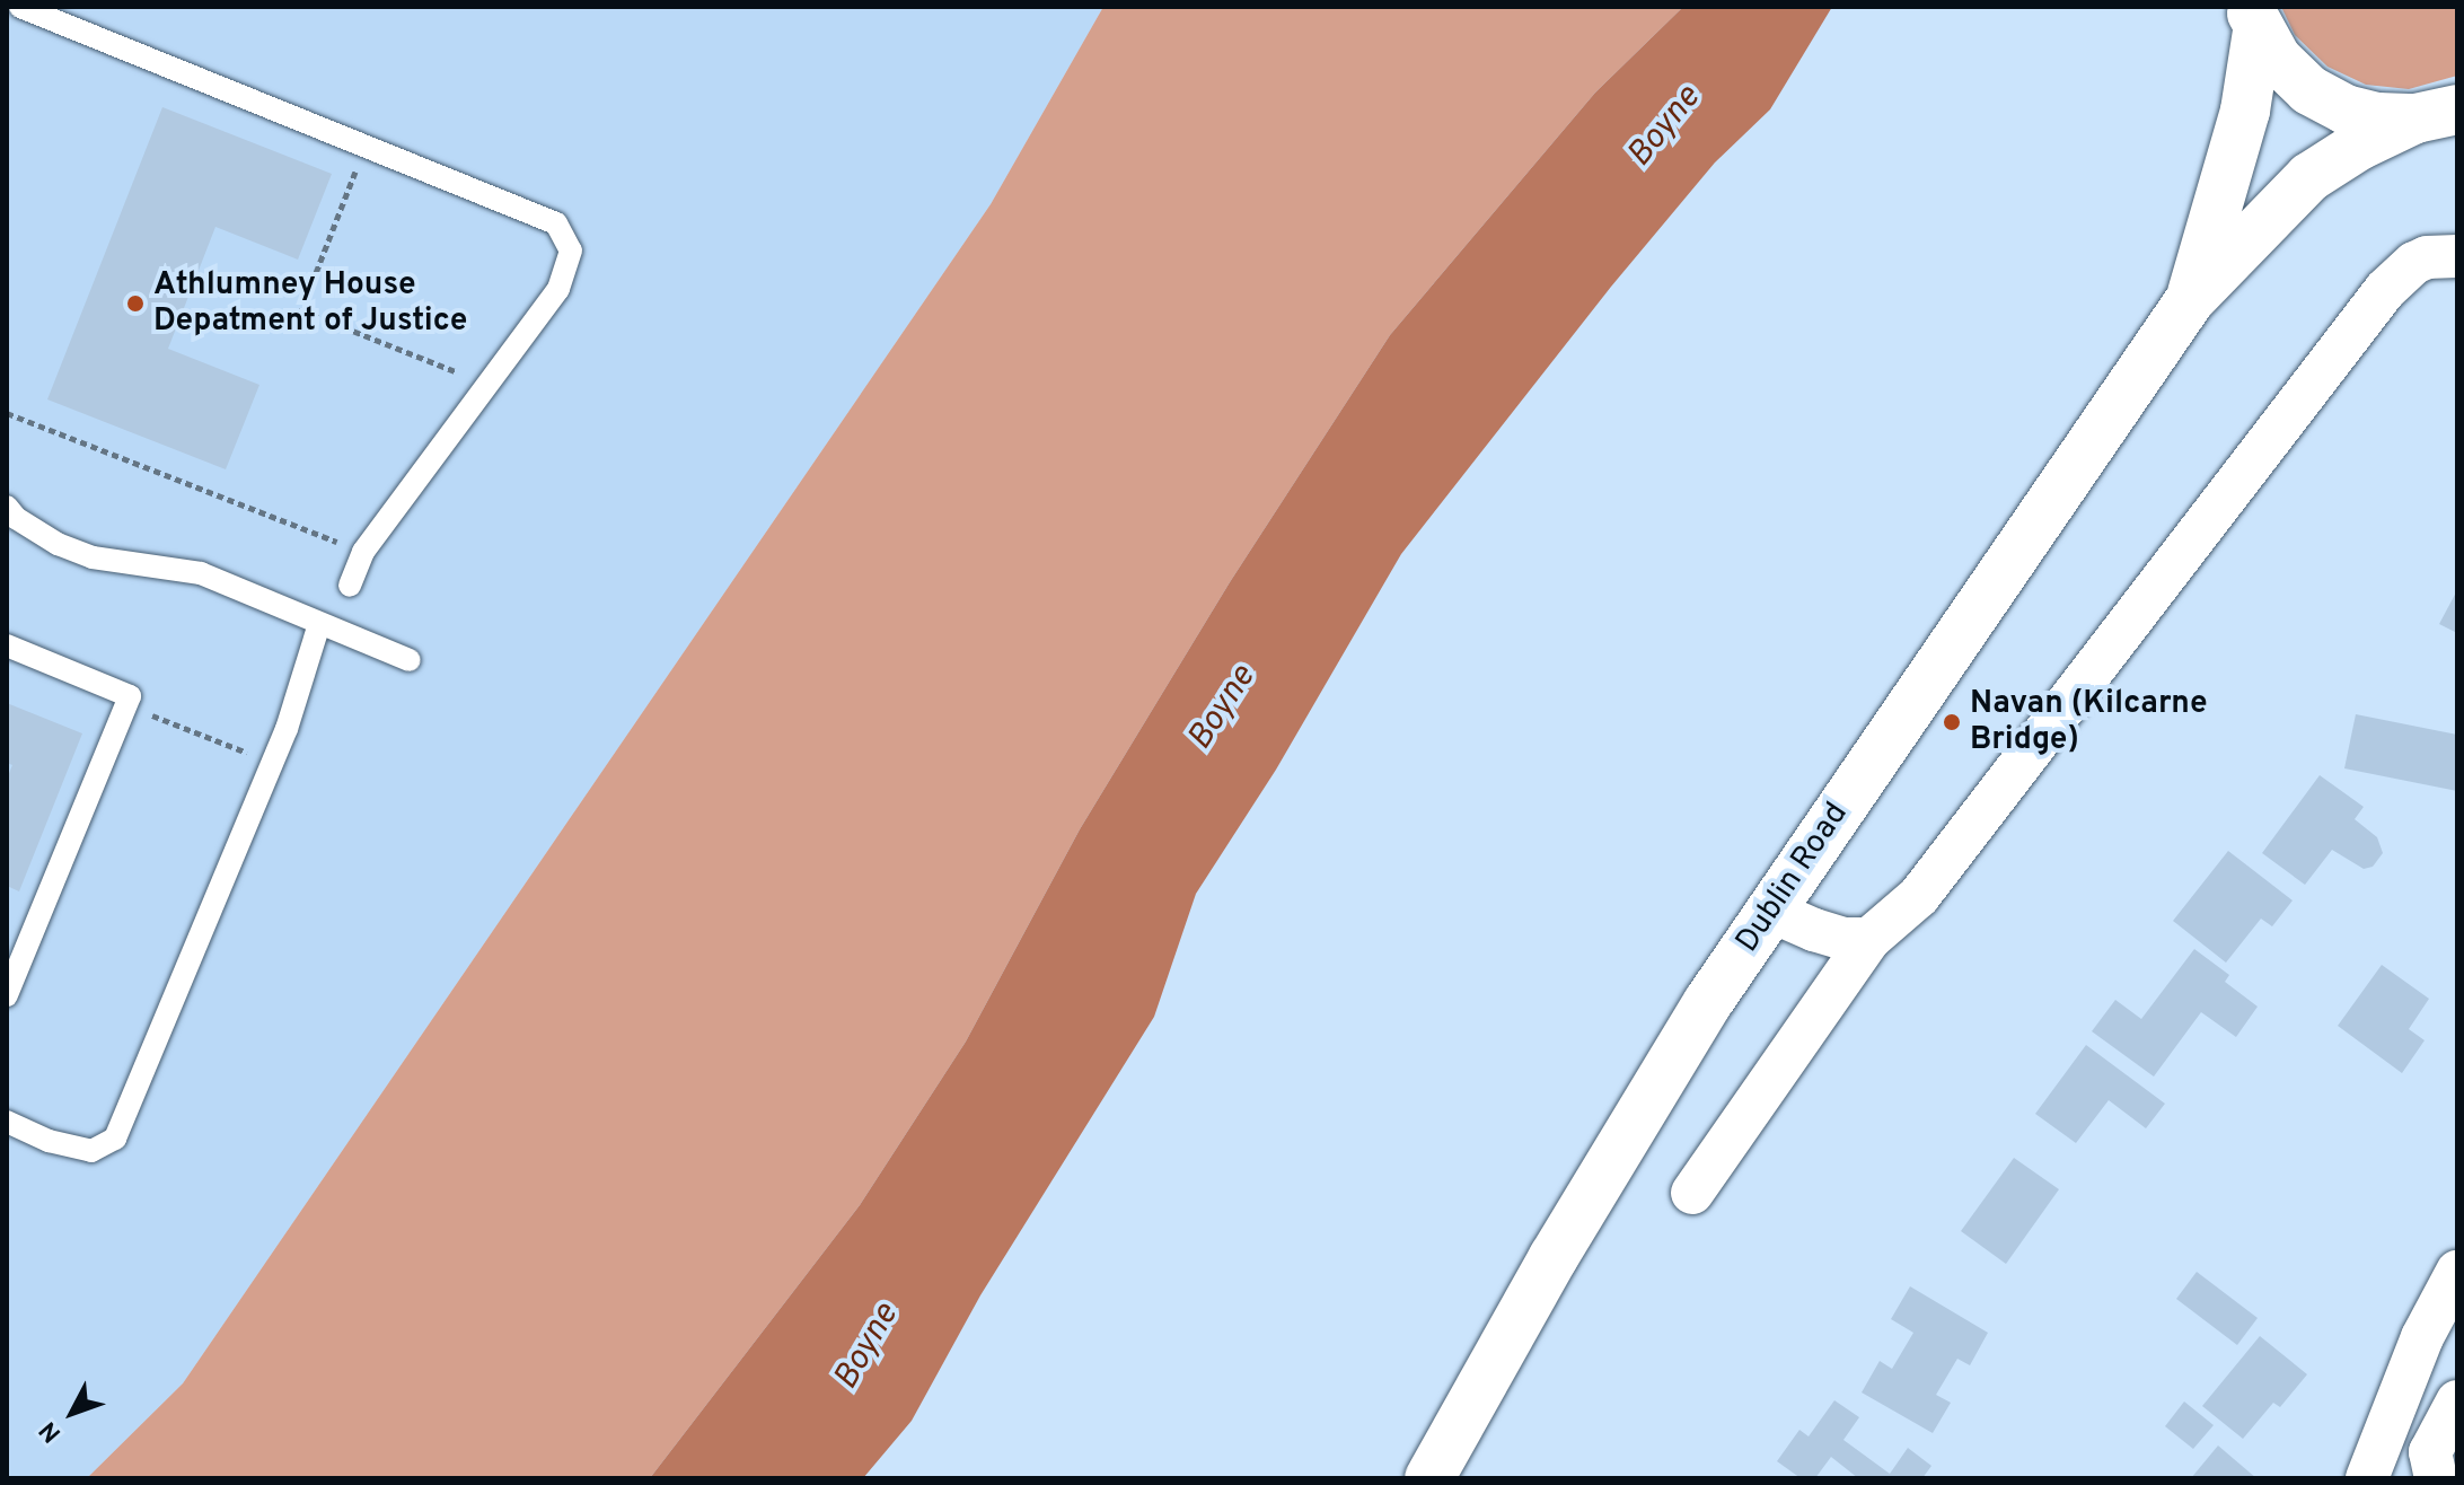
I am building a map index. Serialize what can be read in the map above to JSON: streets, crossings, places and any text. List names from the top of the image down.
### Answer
{
  "streets": {
    "main road": ["Dublin Road"]
  },
  "water": ["Boyne"],
  "places": ["Athlumney House Depatment of Justice", "Navan (Kilcarne Bridge)"],
  "north": "bottom left"
}
